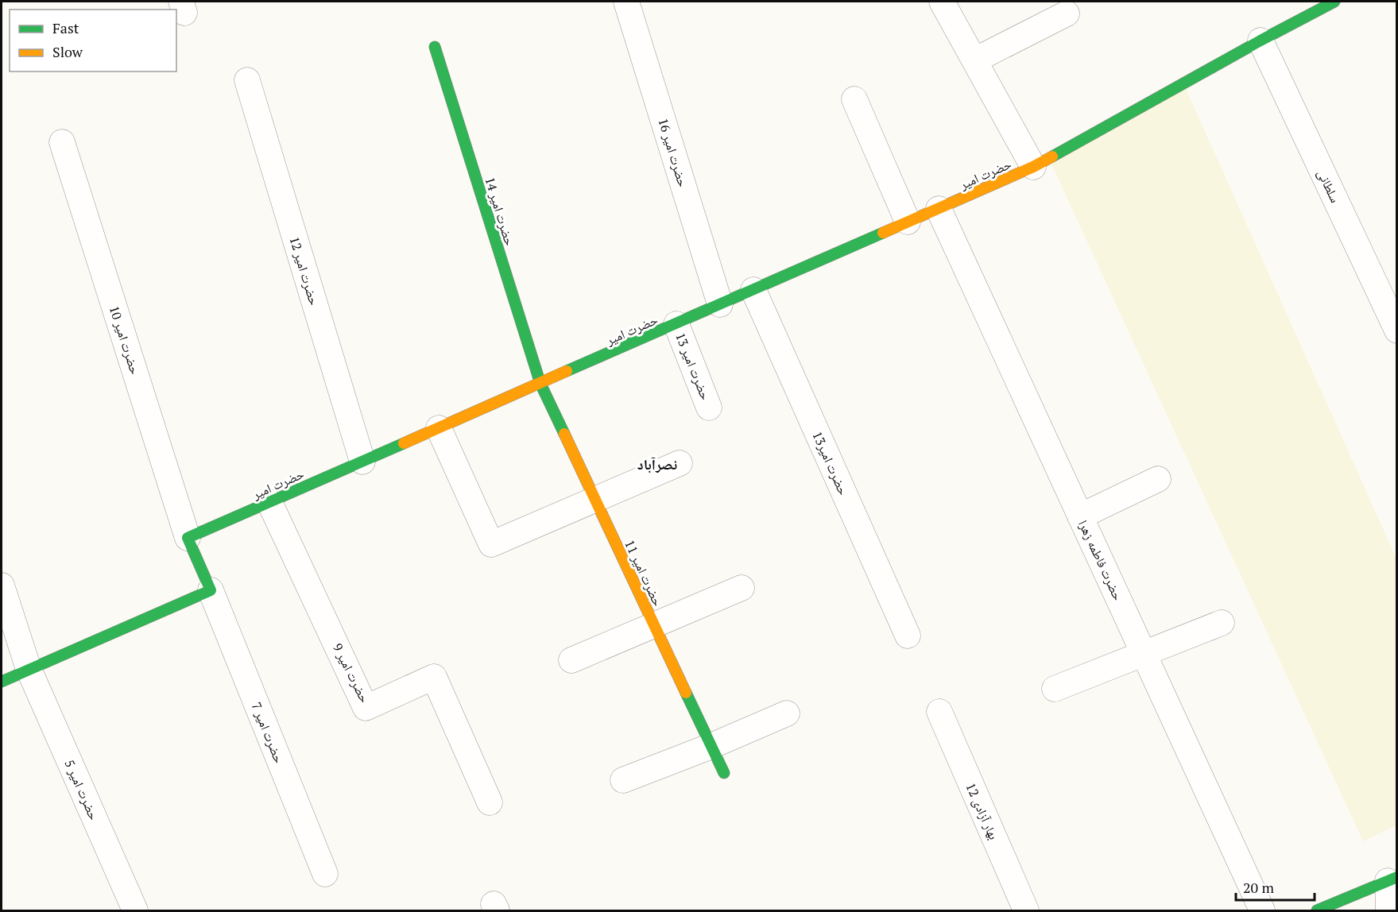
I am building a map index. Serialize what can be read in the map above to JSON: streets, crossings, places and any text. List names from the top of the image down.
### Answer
{
  "streets": {
    "street": [
      "حضرت امیر 16",
      "حضرت امیر",
      "سلطانی",
      "حضرت امیر 14",
      "حضرت امیر 12",
      "حضرت امیر 10",
      "حضرت امیر 13",
      "حضرت امیر13",
      "حضرت فاطمه زهرا",
      "حضرت امیر 11",
      "حضرت امیر 9",
      "حضرت امیر 7",
      "حضرت امیر 5",
      "بهار آزادی 12"
    ]
  },
  "crossings": [
    ["حضرت امیر 16", "حضرت امیر"],
    ["حضرت امیر", "سلطانی"],
    ["حضرت امیر", "حضرت امیر 14"],
    ["حضرت امیر", "حضرت امیر 12"],
    ["حضرت امیر", "حضرت امیر 10"],
    ["حضرت امیر", "حضرت امیر 13"],
    ["حضرت امیر", "حضرت امیر13"],
    ["حضرت امیر", "حضرت فاطمه زهرا"],
    ["حضرت امیر", "حضرت امیر 11"],
    ["حضرت امیر", "حضرت امیر 9"],
    ["حضرت امیر 14", "حضرت امیر 11"]
  ],
  "districts": ["نصرآباد"],
  "legend": ["Fast", "Slow"],
  "scale_bar": "20 m"
}
